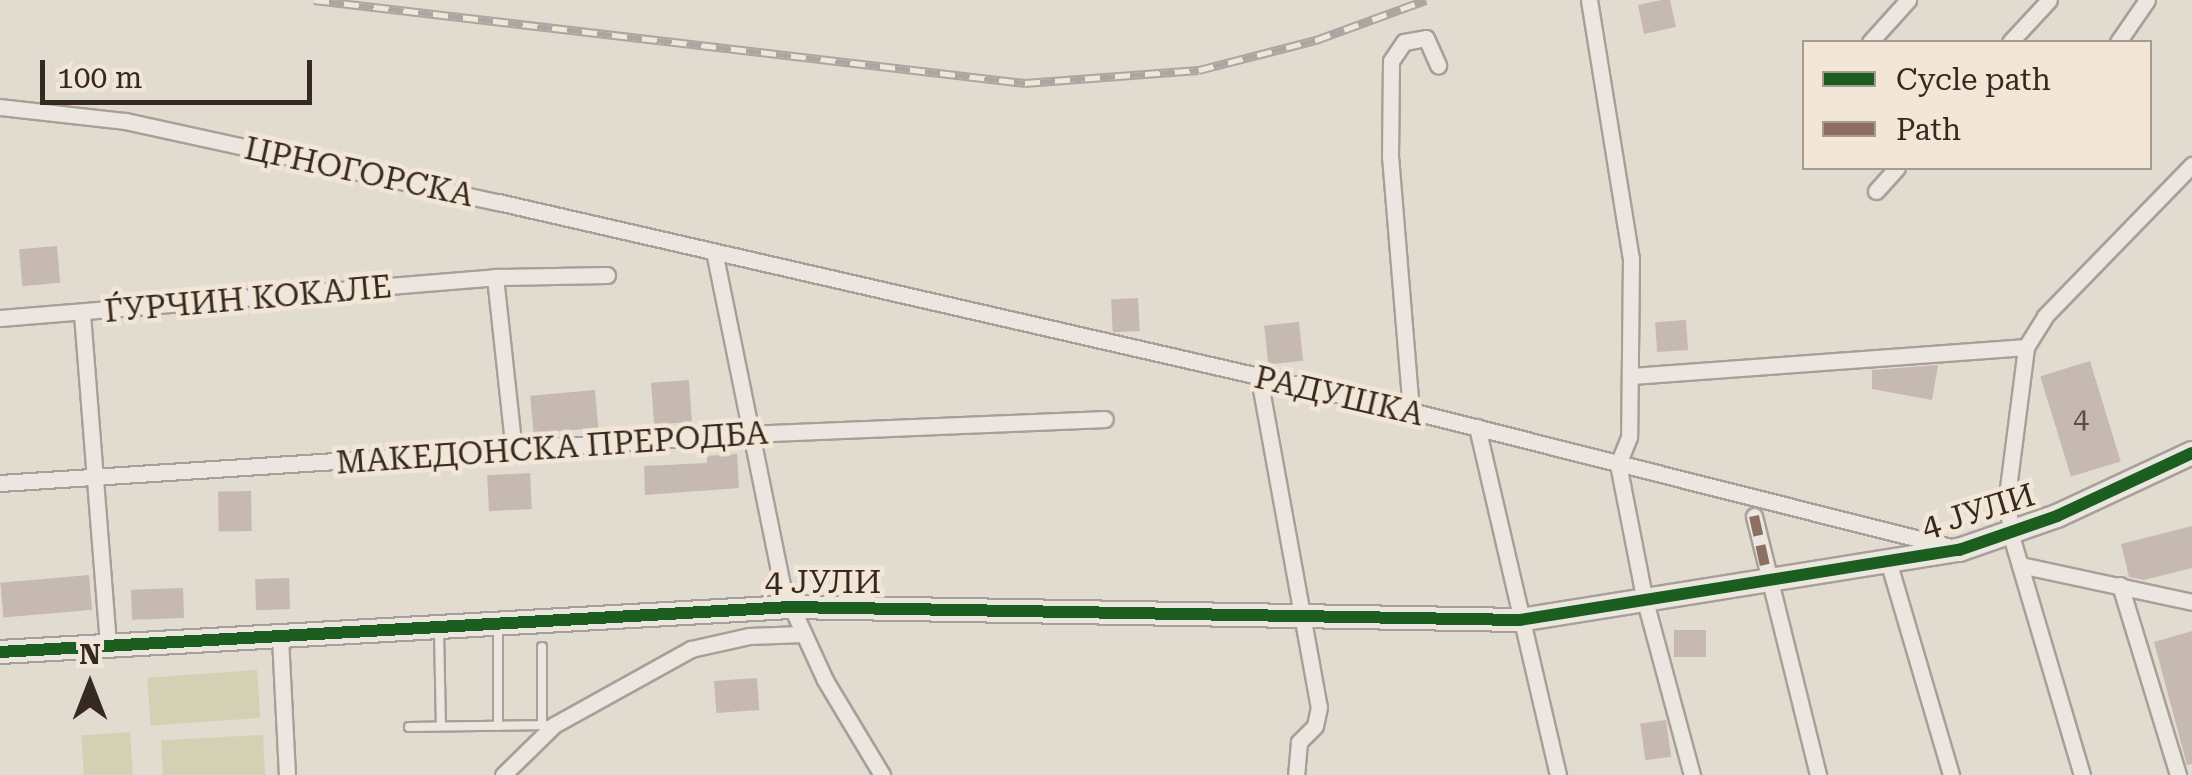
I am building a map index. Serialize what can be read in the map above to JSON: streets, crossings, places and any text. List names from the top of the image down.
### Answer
{
  "streets": {
    "street": [
      "ЦРНОГОРСКА",
      "ЃУРЧИН КОКАЛЕ",
      "РАДУШКА",
      "МАКЕДОНСКА ПРЕРОДБА",
      "4 ЈУЛИ"
    ]
  },
  "crossings": [
    ["ЦРНОГОРСКА", "РАДУШКА"],
    ["РАДУШКА", "4 ЈУЛИ"]
  ],
  "house_numbers": ["4"],
  "legend": ["Cycle path", "Path"],
  "scale_bar": "100 m",
  "north": "top"
}
